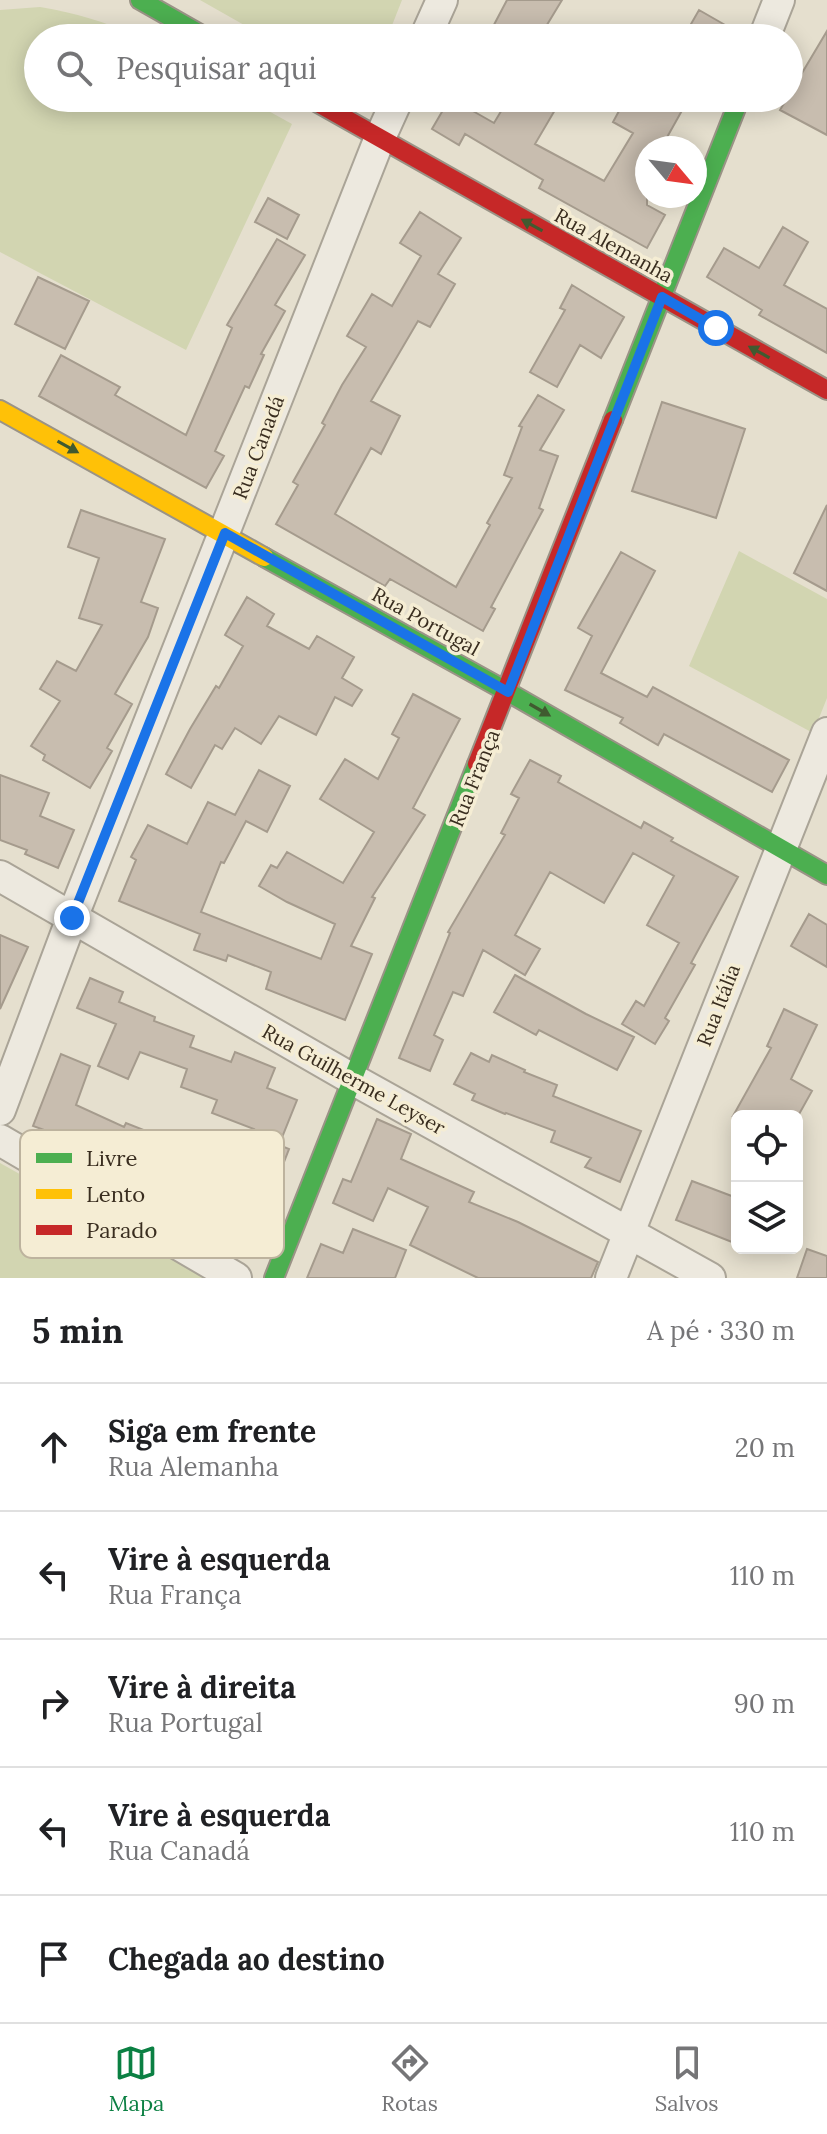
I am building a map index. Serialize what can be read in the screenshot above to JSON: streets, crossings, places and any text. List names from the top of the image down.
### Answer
{
  "streets": {
    "street": [
      "Rua Alemanha",
      "Rua Canadá",
      "Rua Portugal",
      "Rua França",
      "Rua Itália",
      "Rua Guilherme Leyser"
    ]
  },
  "crossings": [
    ["Rua Alemanha", "Rua Canadá"],
    ["Rua Alemanha", "Rua França"],
    ["Rua Canadá", "Rua Portugal"],
    ["Rua Canadá", "Rua Guilherme Leyser"],
    ["Rua Portugal", "Rua França"],
    ["Rua Portugal", "Rua Itália"],
    ["Rua França", "Rua Guilherme Leyser"],
    ["Rua Itália", "Rua Guilherme Leyser"]
  ],
  "one_way": ["Rua Alemanha", "Rua Portugal"],
  "legend": ["Livre", "Lento", "Parado"],
  "north": "bottom right",
  "page": {
    "search": "Pesquisar aqui",
    "heading": ["5 min", "A pé · 330 m"],
    "list": [
      ["Siga em frente", "Rua Alemanha", "20 m"],
      ["Vire à esquerda", "Rua França", "110 m"],
      ["Vire à direita", "Rua Portugal", "90 m"],
      ["Vire à esquerda", "Rua Canadá", "110 m"],
      "Chegada ao destino"
    ],
    "nav": ["Mapa", "Rotas", "Salvos"]
  }
}
